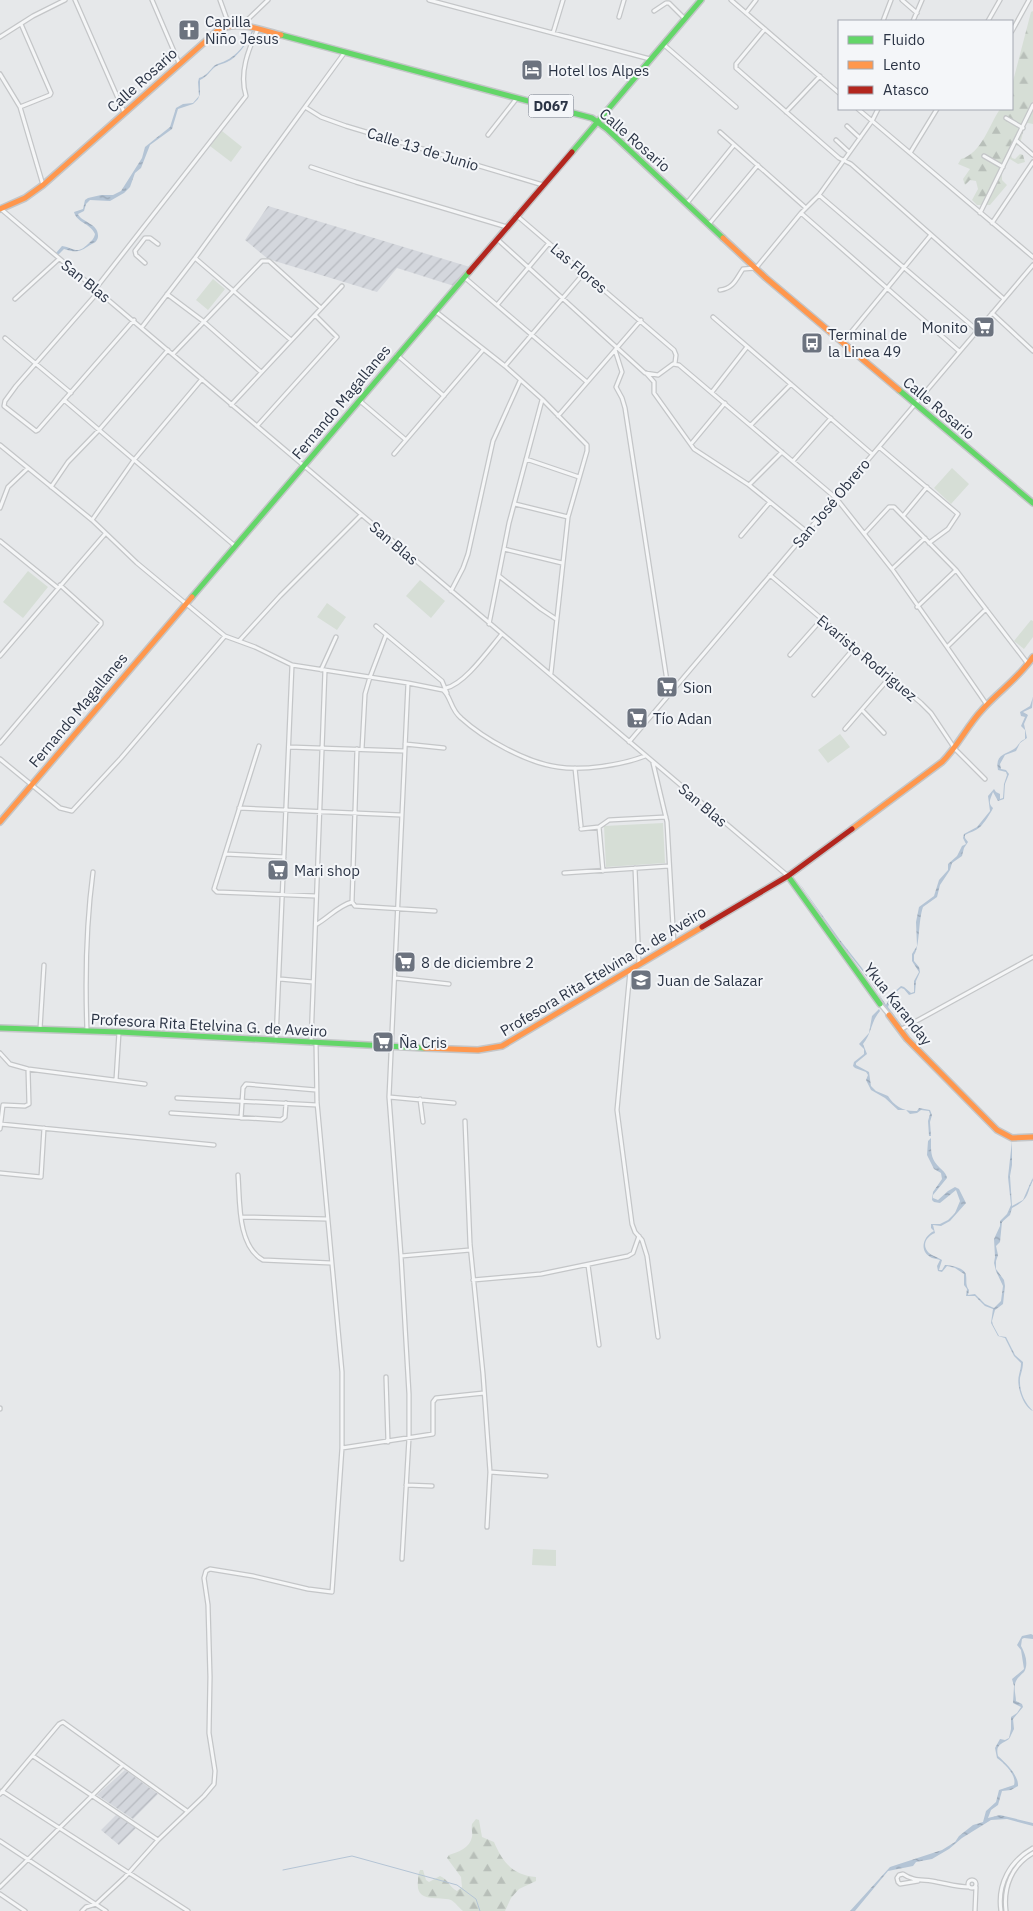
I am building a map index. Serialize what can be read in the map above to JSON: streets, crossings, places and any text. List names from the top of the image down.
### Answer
{
  "streets": {
    "street": [
      "Calle Rosario",
      "D067",
      "Calle 13 de Junio",
      "Las Flores",
      "San Blas",
      "Fernando Magallanes",
      "San José Obrero",
      "Evaristo Rodriguez",
      "Profesora Rita Etelvina G. de Aveiro",
      "Ykua Karanday"
    ]
  },
  "crossings": [
    ["Calle Rosario", "San Blas"],
    ["Calle Rosario", "Fernando Magallanes"],
    ["Calle Rosario", "San José Obrero"],
    ["Calle 13 de Junio", "Fernando Magallanes"],
    ["Las Flores", "Fernando Magallanes"],
    ["San Blas", "Fernando Magallanes"],
    ["San Blas", "San José Obrero"],
    ["San Blas", "Profesora Rita Etelvina G. de Aveiro"],
    ["San Blas", "Ykua Karanday"],
    ["San José Obrero", "Evaristo Rodriguez"],
    ["Evaristo Rodriguez", "Profesora Rita Etelvina G. de Aveiro"],
    ["Profesora Rita Etelvina G. de Aveiro", "Ykua Karanday"]
  ],
  "places": {
    "church": ["Capilla Niño Jesus"],
    "hotel": ["Hotel los Alpes"],
    "supermarket": [
      "Monito",
      "Sion",
      "Tío Adan",
      "Mari shop",
      "8 de diciembre 2",
      "Ña Cris"
    ],
    "bus stop": ["Terminal de la Linea 49"],
    "school or university": ["Juan de Salazar"]
  },
  "legend": ["Fluido", "Lento", "Atasco"]
}
